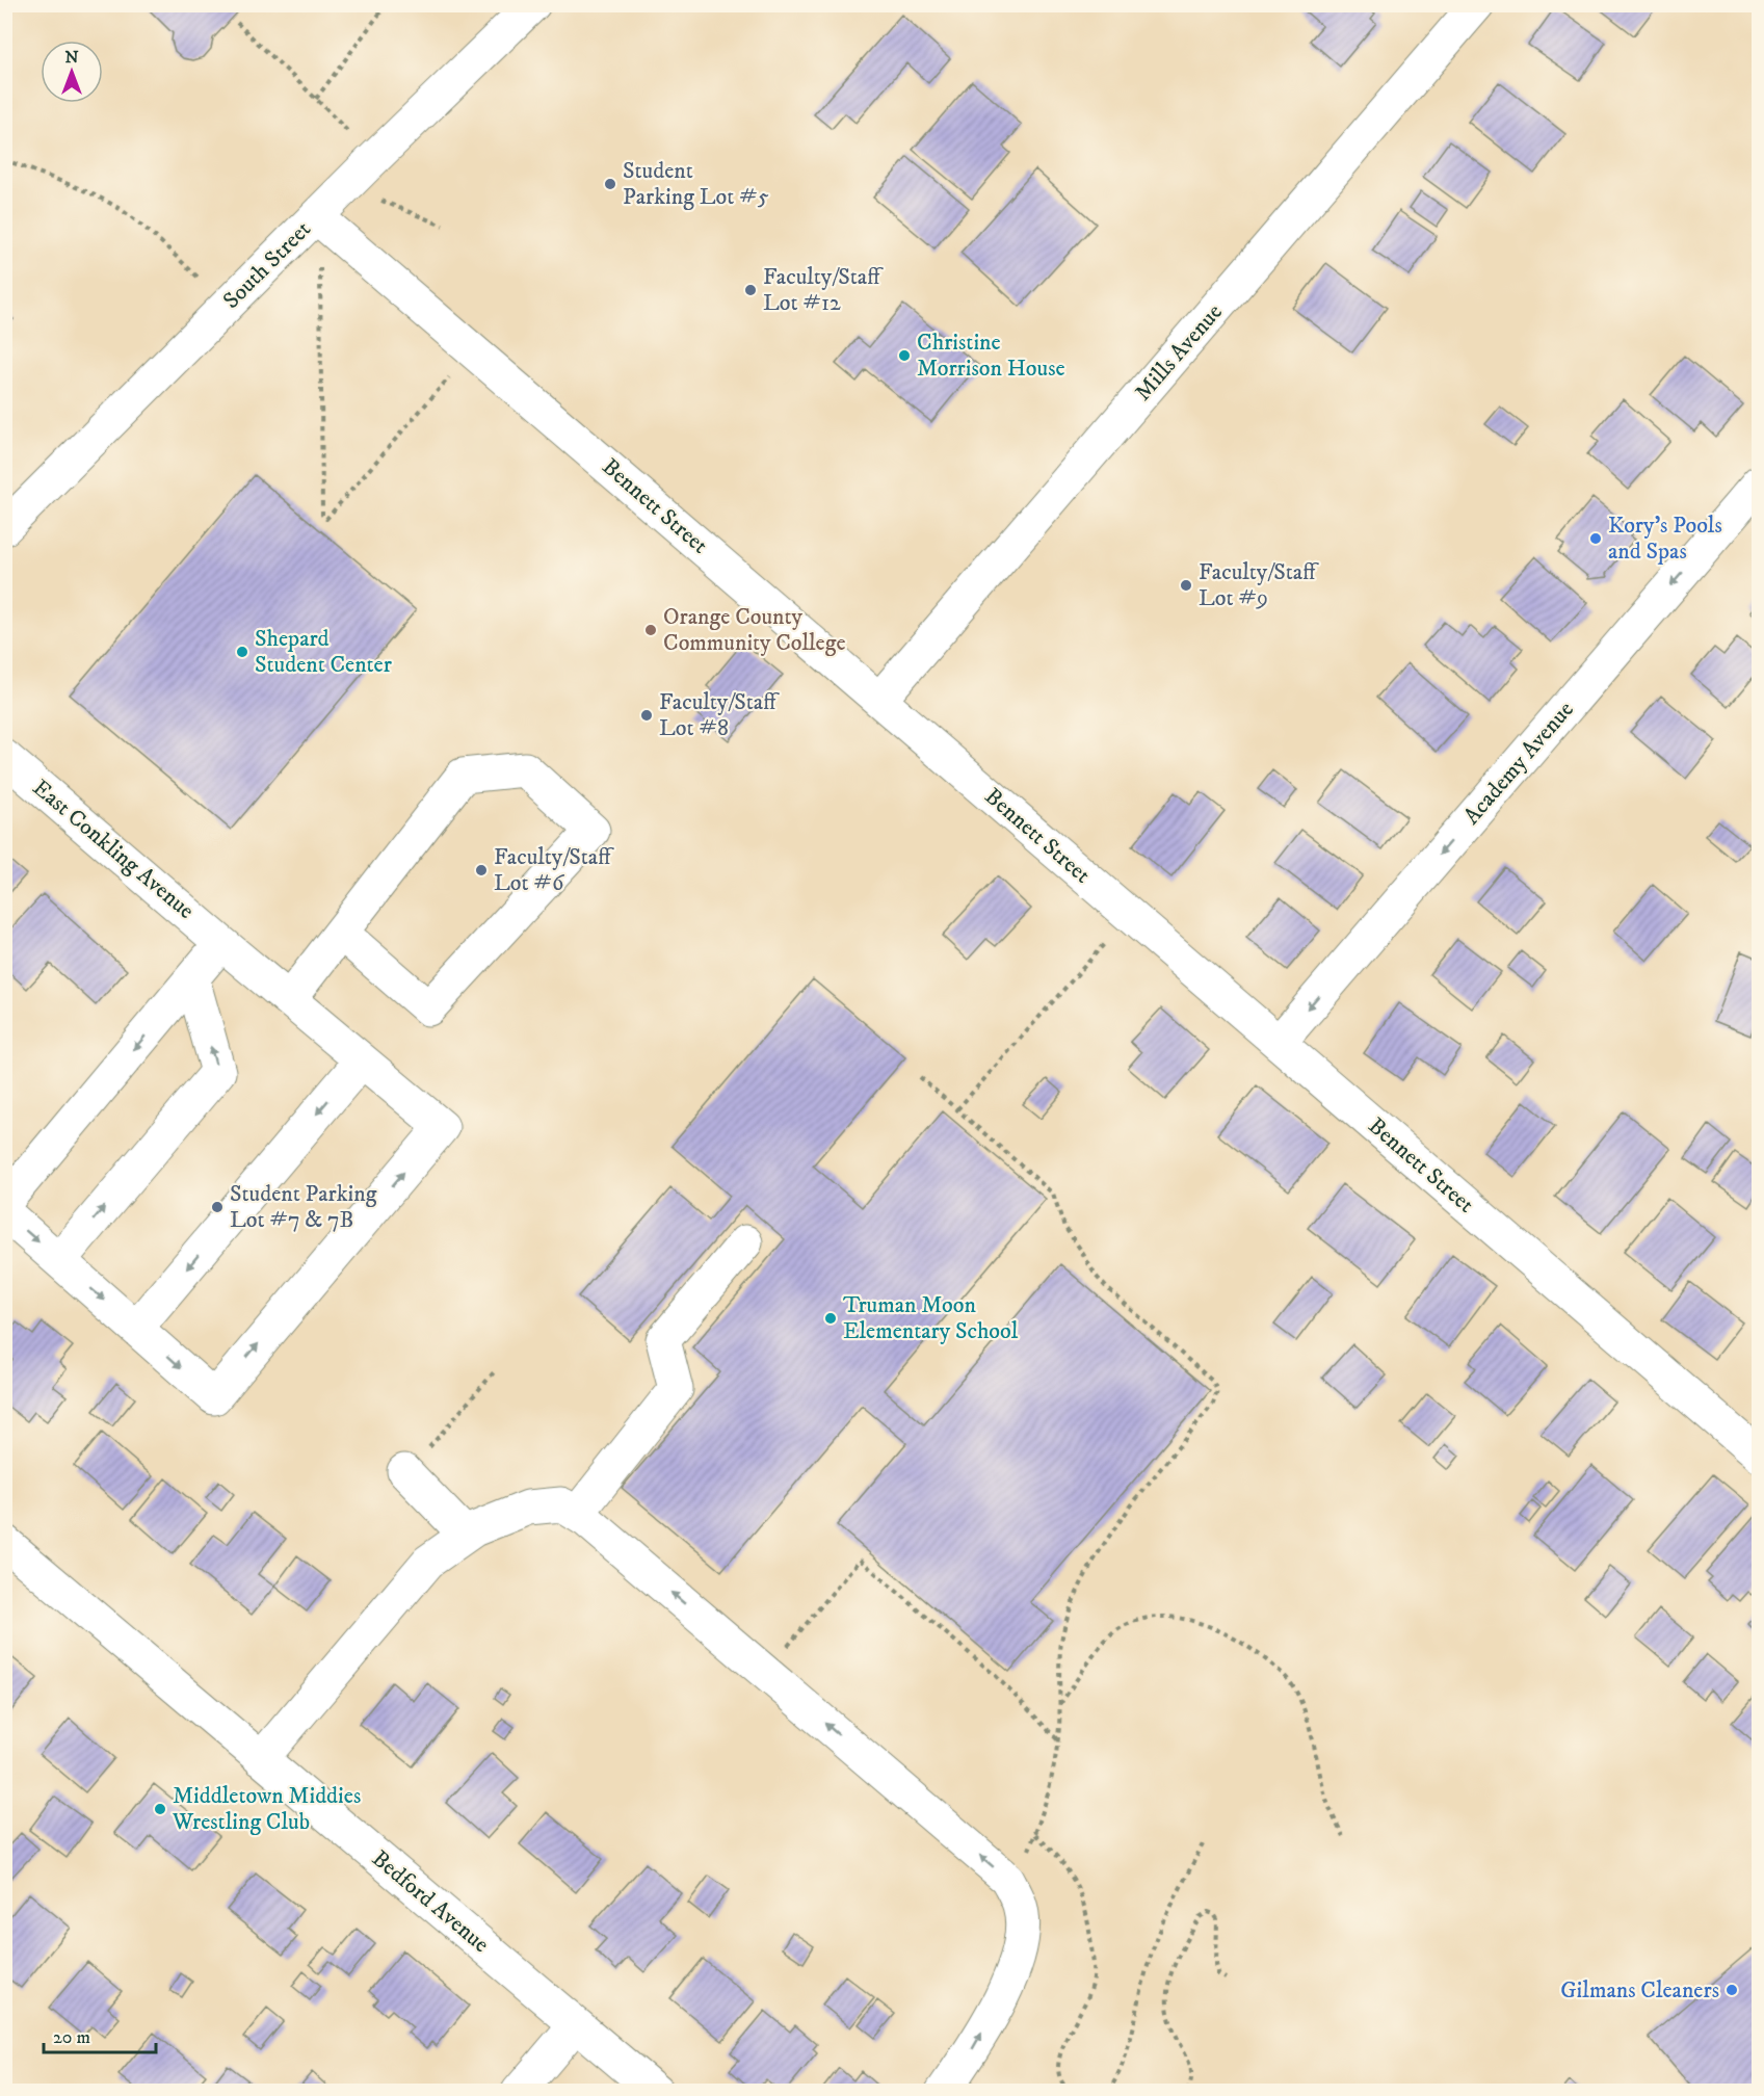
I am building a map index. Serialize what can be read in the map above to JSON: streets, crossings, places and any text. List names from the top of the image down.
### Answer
{
  "streets": {
    "street": [
      "South Street",
      "Mills Avenue",
      "Bennett Street",
      "Academy Avenue",
      "East Conkling Avenue",
      "Bedford Avenue"
    ]
  },
  "crossings": [
    ["South Street", "Bennett Street"],
    ["Mills Avenue", "Bennett Street"],
    ["Bennett Street", "Academy Avenue"]
  ],
  "one_way": ["Academy Avenue"],
  "places": [
    "Student Parking Lot #5",
    "Faculty/Staff Lot #12",
    "Christine Morrison House",
    "Kory's Pools and Spas",
    "Faculty/Staff Lot #9",
    "Orange County Community College",
    "Shepard Student Center",
    "Faculty/Staff Lot #8",
    "Faculty/Staff Lot #6",
    "Student Parking Lot #7 & 7B",
    "Truman Moon Elementary School",
    "Middletown Middies Wrestling Club",
    "Gilmans Cleaners"
  ],
  "scale_bar": "20 m",
  "north": "top"
}
